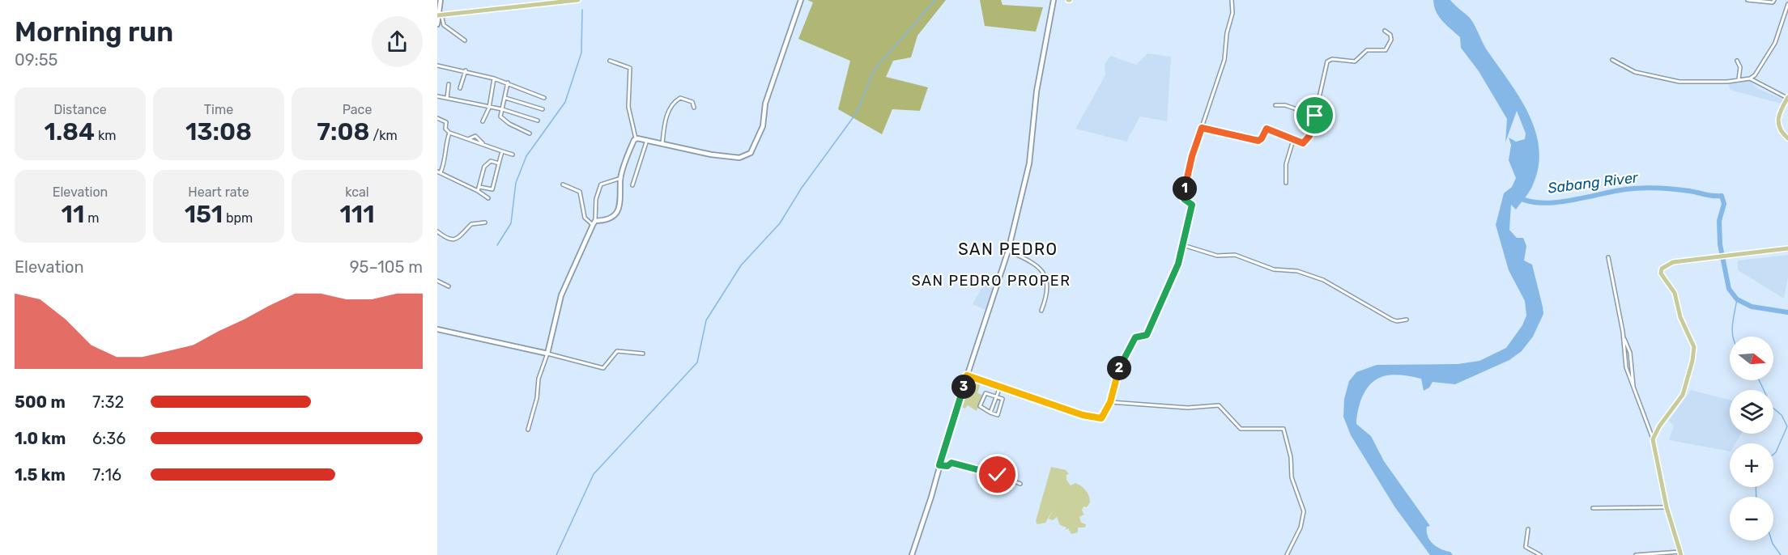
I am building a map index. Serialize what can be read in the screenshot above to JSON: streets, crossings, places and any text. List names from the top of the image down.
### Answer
{
  "districts": ["SAN PEDRO", "SAN PEDRO PROPER"],
  "water": ["Sabang River"],
  "north": "right",
  "page": {
    "heading": ["Morning run", "09:55"],
    "stats": [
      ["Distance", "1.84 km"],
      ["Time", "13:08"],
      ["Pace", "7:08 /km"],
      ["Elevation", "11 m"],
      ["Heart rate", "151 bpm"],
      ["kcal", "111"]
    ],
    "pins": ["1", "2", "3"],
    "chart": ["Elevation", "95–105 m"],
    "map_buttons": ["+", "−"],
    "list": [
      {
        "name": "500 m",
        "note": "7:32"
      },
      {
        "name": "1.0 km",
        "note": "6:36"
      },
      {
        "name": "1.5 km",
        "note": "7:16"
      }
    ]
  }
}
